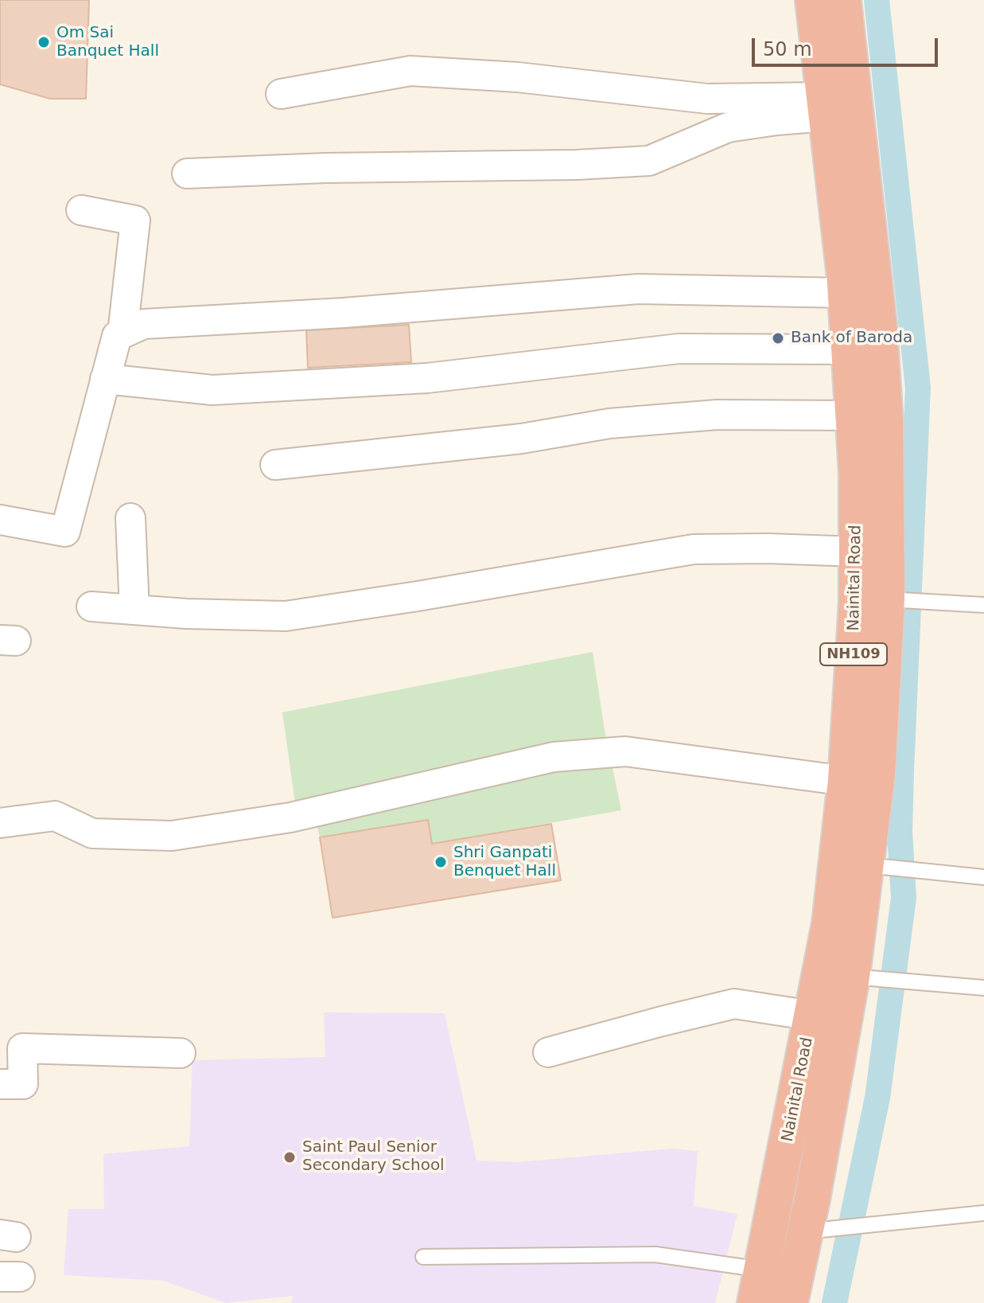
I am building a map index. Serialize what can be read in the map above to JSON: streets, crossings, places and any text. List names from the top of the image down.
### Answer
{
  "streets": {
    "highway": ["Nainital Road", "NH109"]
  },
  "places": [
    "Om Sai Banquet Hall",
    "Bank of Baroda",
    "Shri Ganpati Benquet Hall",
    "Saint Paul Senior Secondary School"
  ],
  "scale_bar": "50 m"
}
